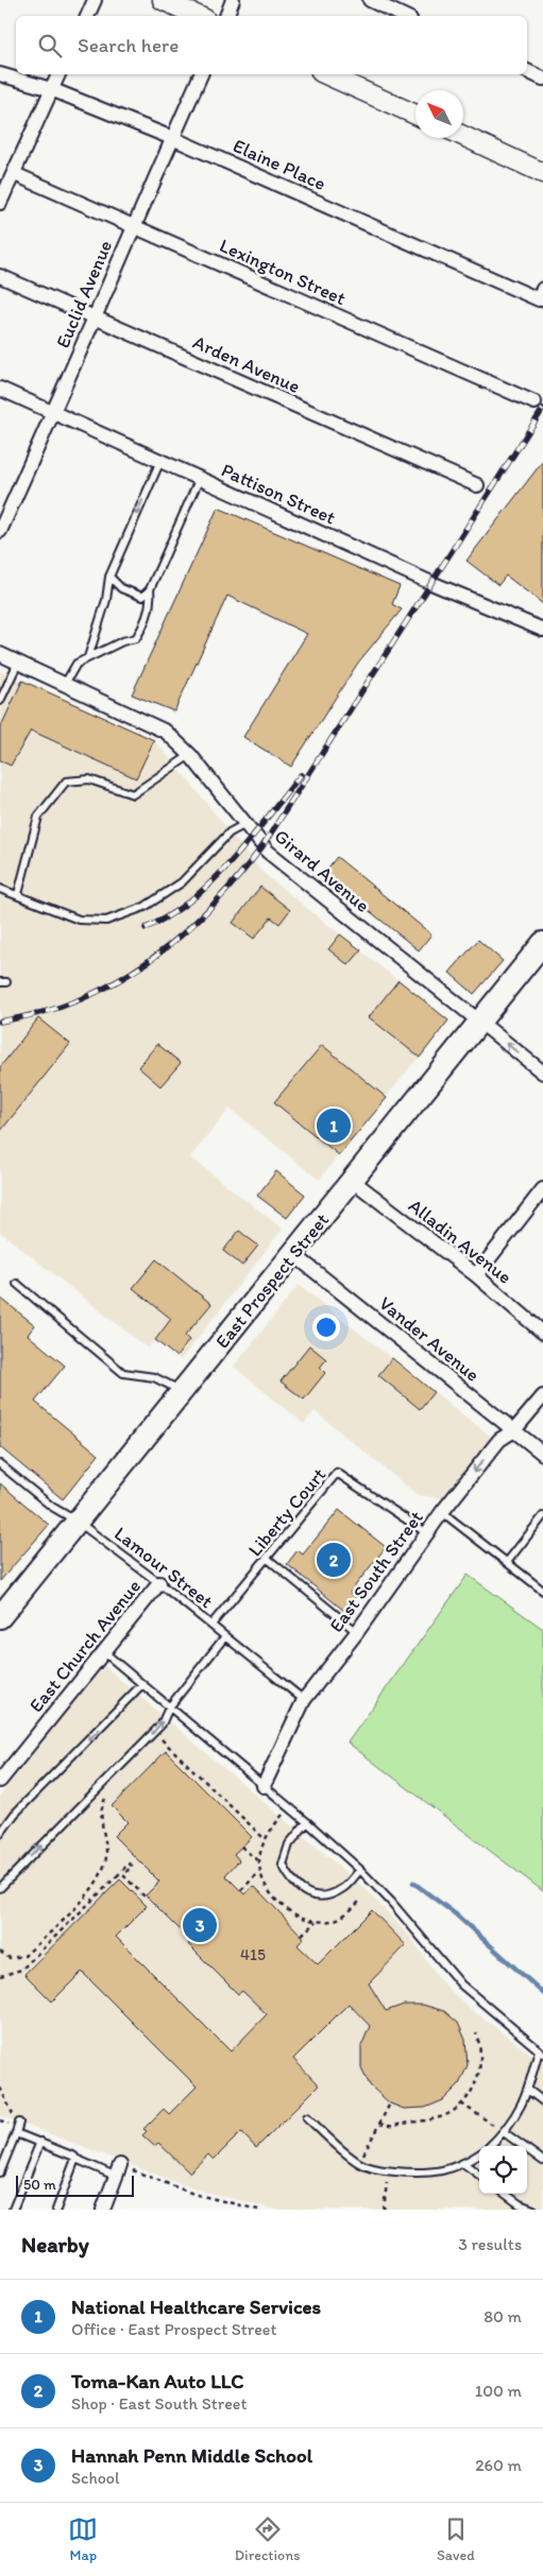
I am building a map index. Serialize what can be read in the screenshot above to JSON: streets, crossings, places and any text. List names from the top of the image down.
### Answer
{
  "streets": {
    "main road": ["East Prospect Street"],
    "street": [
      "Elaine Place",
      "Lexington Street",
      "Euclid Avenue",
      "Arden Avenue",
      "Pattison Street",
      "Girard Avenue",
      "Alladin Avenue",
      "Vander Avenue",
      "East South Street",
      "East Church Avenue"
    ],
    "lane": ["Liberty Court", "Lamour Street"]
  },
  "crossings": [
    ["Elaine Place", "Euclid Avenue"],
    ["Lexington Street", "Euclid Avenue"],
    ["Euclid Avenue", "Arden Avenue"],
    ["Euclid Avenue", "Pattison Street"],
    ["Girard Avenue", "East Prospect Street"],
    ["Alladin Avenue", "East Prospect Street"],
    ["East Prospect Street", "Vander Avenue"],
    ["East Prospect Street", "Lamour Street"],
    ["Vander Avenue", "East South Street"],
    ["Liberty Court", "Lamour Street"],
    ["Liberty Court", "East South Street"],
    ["Lamour Street", "East South Street"],
    ["Lamour Street", "East Church Avenue"]
  ],
  "house_numbers": ["415"],
  "scale_bar": "50 m",
  "north": "top left",
  "page": {
    "search": "Search here",
    "pins": ["1", "2", "3"],
    "scale": "50 m",
    "heading": ["Nearby", "3 results"],
    "list": [
      {
        "mark": "1",
        "name": "National Healthcare Services",
        "note": "Office · East Prospect Street",
        "value": "80 m"
      },
      {
        "mark": "2",
        "name": "Toma-Kan Auto LLC",
        "note": "Shop · East South Street",
        "value": "100 m"
      },
      {
        "mark": "3",
        "name": "Hannah Penn Middle School",
        "note": "School",
        "value": "260 m"
      }
    ],
    "nav": ["Map", "Directions", "Saved"]
  }
}
